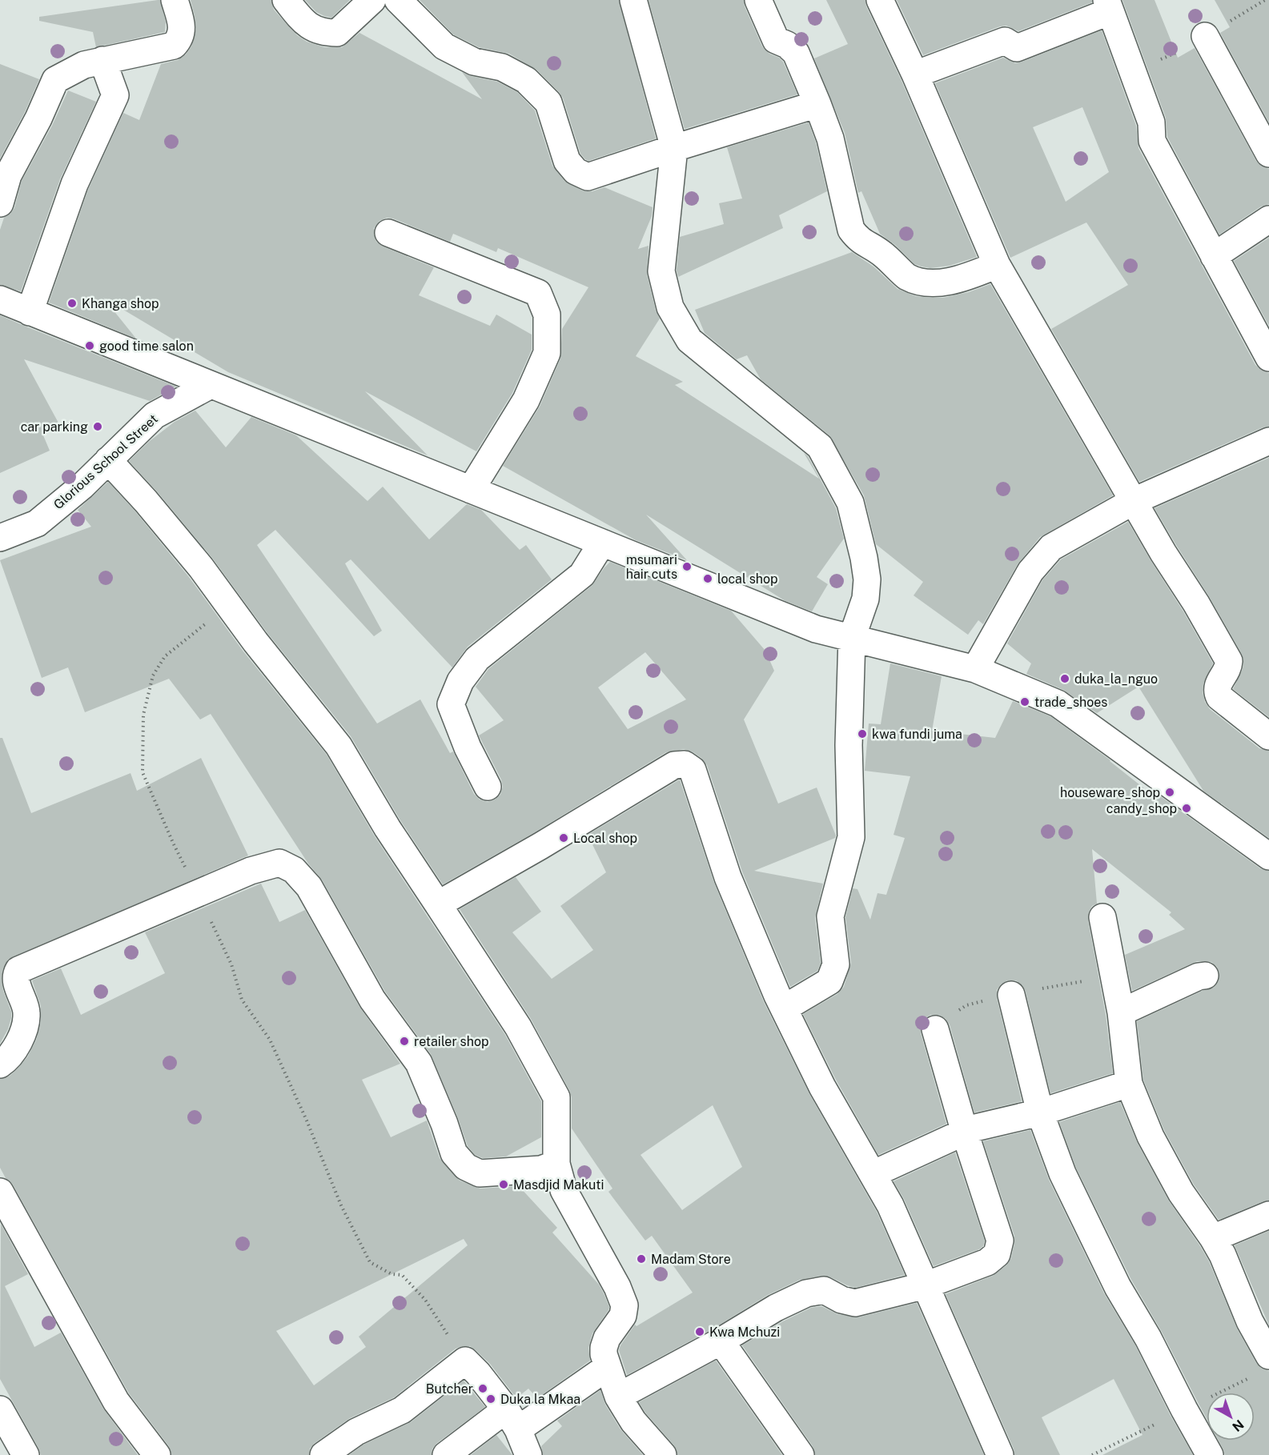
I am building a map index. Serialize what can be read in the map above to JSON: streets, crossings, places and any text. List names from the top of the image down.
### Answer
{
  "streets": {
    "street": ["Glorious School Street"]
  },
  "places": [
    "Khanga shop",
    "good time salon",
    "car parking",
    "msumari hair cuts",
    "local shop",
    "duka_la_nguo",
    "trade_shoes",
    "kwa fundi juma",
    "houseware_shop",
    "candy_shop",
    "Local shop",
    "retailer shop",
    "Masdjid Makuti",
    "Madam Store",
    "Kwa Mchuzi",
    "Butcher",
    "Duka la Mkaa"
  ],
  "north": "bottom right"
}
